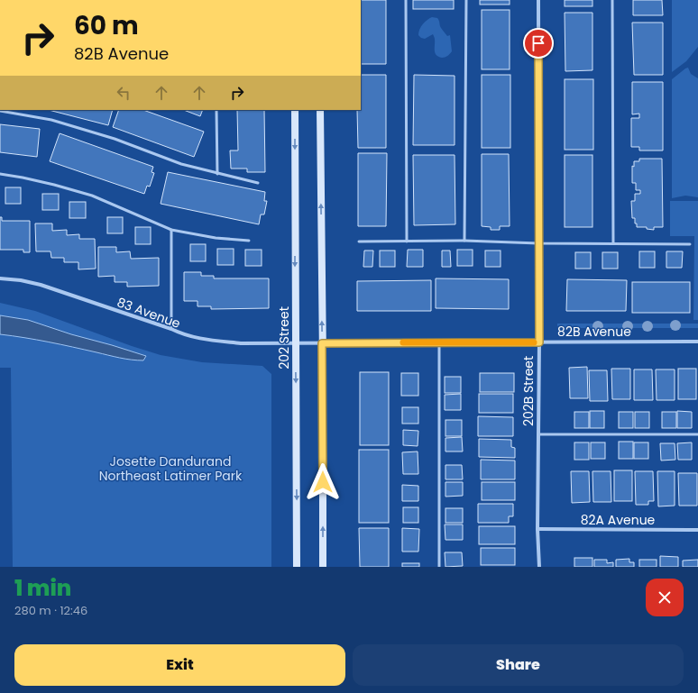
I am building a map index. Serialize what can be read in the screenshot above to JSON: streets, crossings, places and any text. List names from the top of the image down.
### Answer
{
  "streets": {
    "main road": ["202 Street"],
    "street": [
      "83 Avenue",
      "82B Avenue",
      "202B Street",
      "82A Avenue"
    ]
  },
  "crossings": [
    ["83 Avenue", "82B Avenue"],
    ["83 Avenue", "202 Street"],
    ["82B Avenue", "202 Street"],
    ["82B Avenue", "202B Street"],
    ["202B Street", "82A Avenue"]
  ],
  "parks": ["Josette Dandurand Northeast Latimer Park"],
  "page": {
    "turn": ["60 m", "82B Avenue"],
    "heading": ["1 min", "280 m · 12:46"],
    "buttons": ["Exit", "Share"]
  }
}
